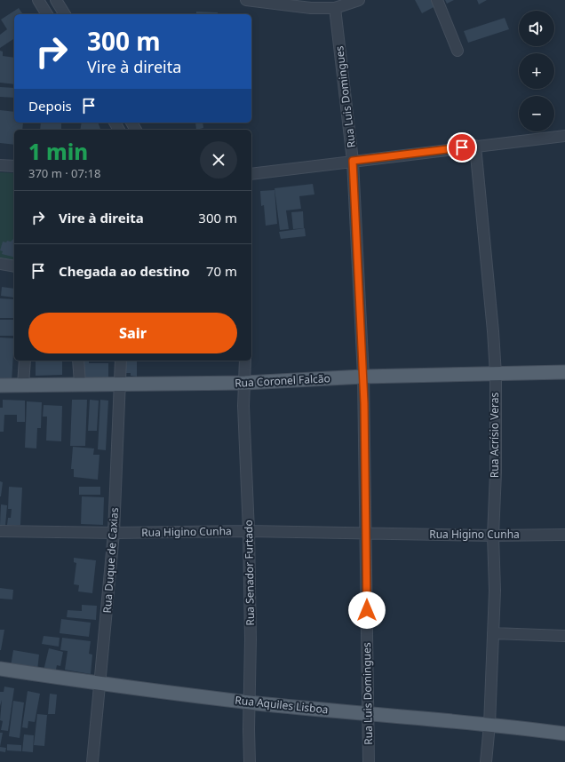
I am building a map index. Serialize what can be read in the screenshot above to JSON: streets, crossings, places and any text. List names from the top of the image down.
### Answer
{
  "streets": {
    "main road": ["Rua Coronel Falcão", "Rua Aquiles Lisboa"],
    "street": [
      "Rua Luis Domingues",
      "Rua Acrísio Veras",
      "Rua Higino Cunha",
      "Rua Duque de Caxias",
      "Rua Senador Furtado"
    ]
  },
  "crossings": [
    ["Rua Luis Domingues", "Rua Coronel Falcão"],
    ["Rua Luis Domingues", "Rua Higino Cunha"],
    ["Rua Luis Domingues", "Rua Aquiles Lisboa"],
    ["Rua Coronel Falcão", "Rua Acrísio Veras"],
    ["Rua Coronel Falcão", "Rua Duque de Caxias"],
    ["Rua Coronel Falcão", "Rua Senador Furtado"],
    ["Rua Acrísio Veras", "Rua Higino Cunha"],
    ["Rua Acrísio Veras", "Rua Aquiles Lisboa"],
    ["Rua Higino Cunha", "Rua Duque de Caxias"],
    ["Rua Higino Cunha", "Rua Senador Furtado"],
    ["Rua Duque de Caxias", "Rua Aquiles Lisboa"],
    ["Rua Senador Furtado", "Rua Aquiles Lisboa"]
  ],
  "page": {
    "map_buttons": ["+", "−"],
    "turn": ["300 m", "Vire à direita"],
    "then": "Depois",
    "heading": ["1 min", "370 m · 07:18"],
    "list": [
      {
        "name": "Vire à direita",
        "value": "300 m"
      },
      {
        "name": "Chegada ao destino",
        "value": "70 m"
      }
    ],
    "buttons": "Sair"
  }
}
